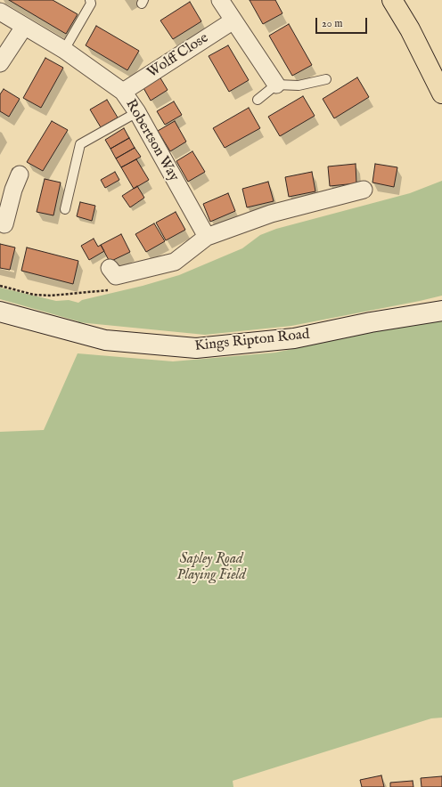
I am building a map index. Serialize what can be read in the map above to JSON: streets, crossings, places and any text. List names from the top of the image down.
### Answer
{
  "streets": {
    "street": ["Wolff Close", "Robertson Way", "Kings Ripton Road"]
  },
  "crossings": [
    ["Wolff Close", "Robertson Way"]
  ],
  "parks": ["Sapley Road Playing Field"],
  "scale_bar": "20 m"
}
